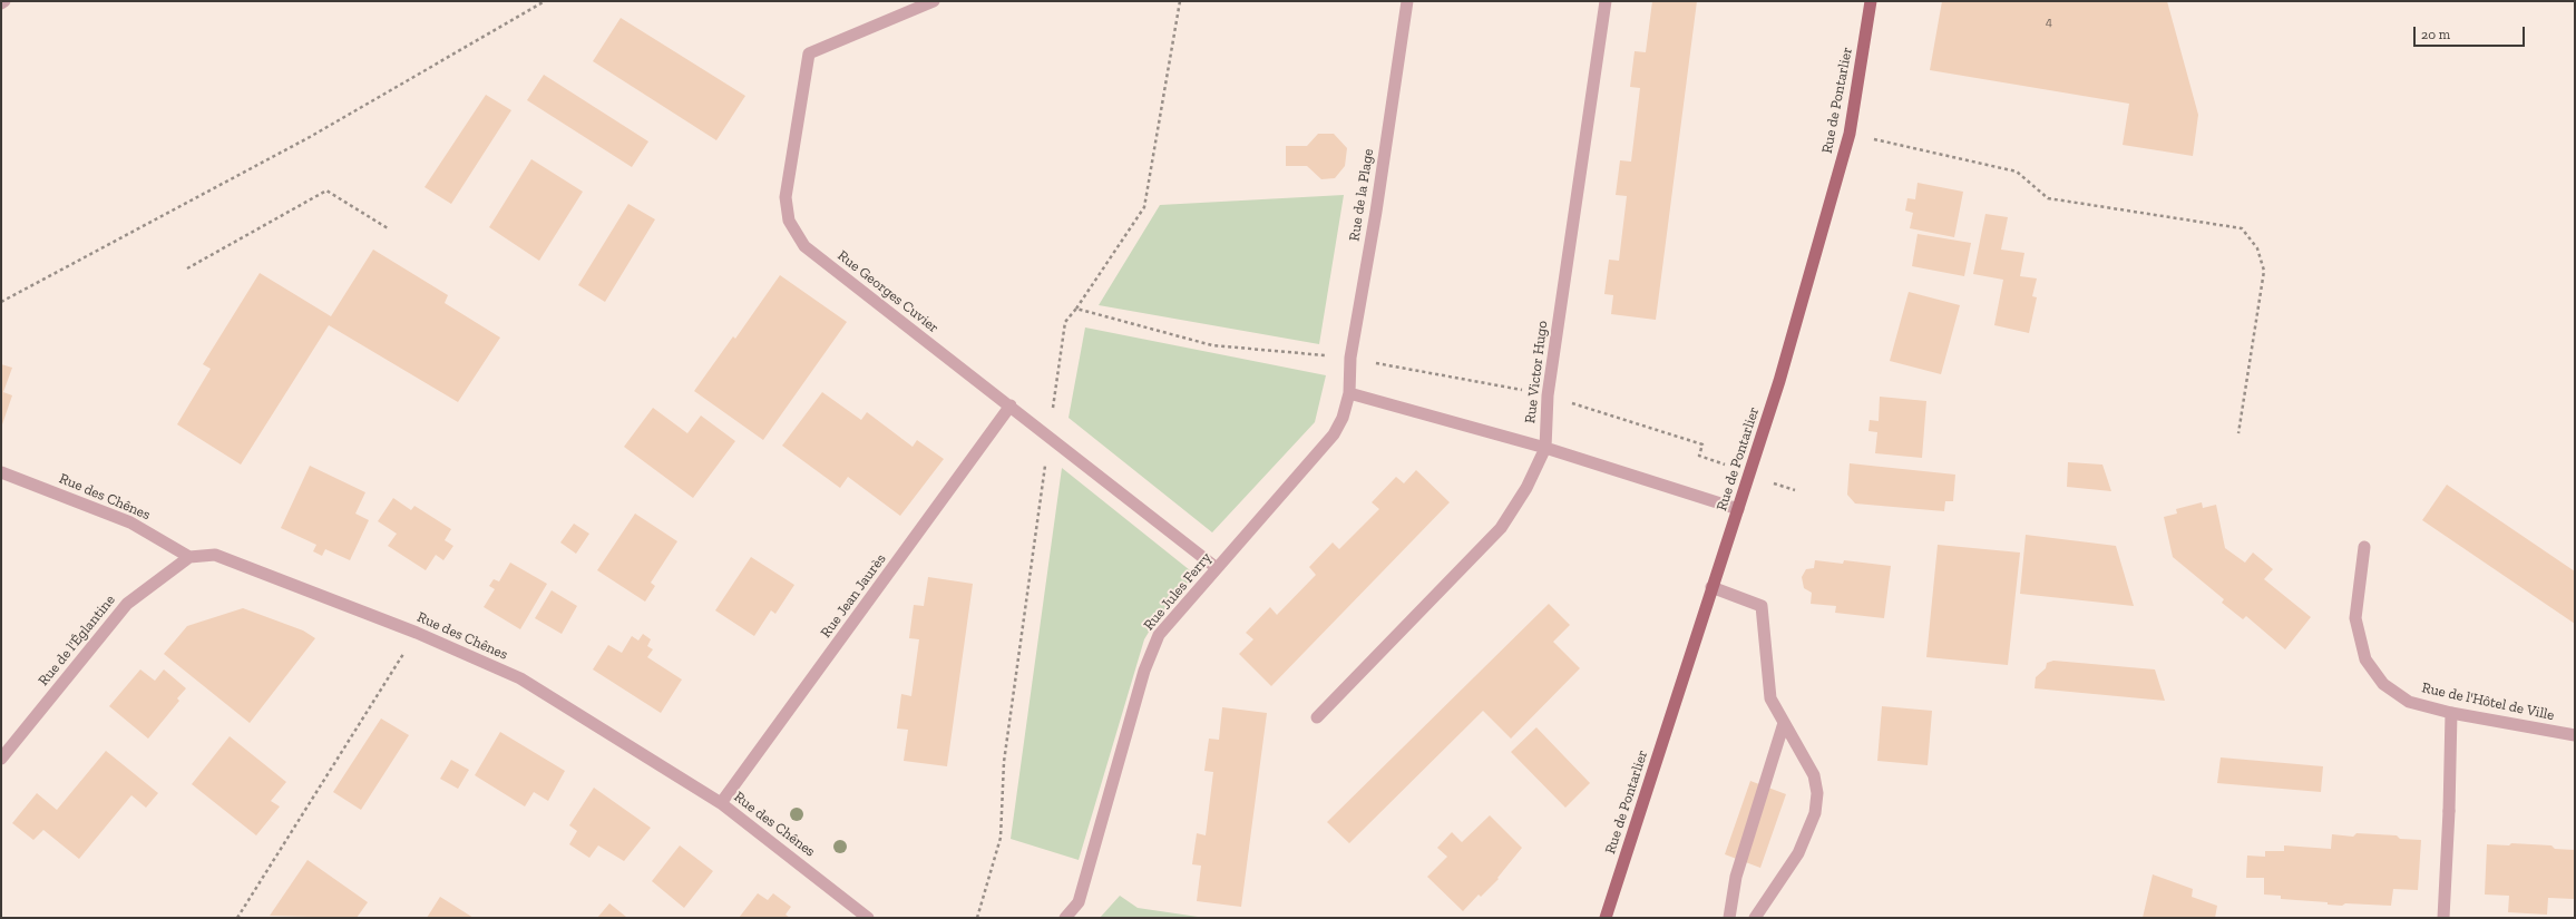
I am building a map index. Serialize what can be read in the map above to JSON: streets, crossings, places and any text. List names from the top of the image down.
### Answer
{
  "streets": {
    "main road": ["Rue de Pontarlier"],
    "street": [
      "Rue de la Plage",
      "Rue Georges Cuvier",
      "Rue Victor Hugo",
      "Rue des Chênes",
      "Rue Jules Ferry",
      "Rue Jean Jaurès",
      "Rue de l'Églantine",
      "Rue de l'Hôtel de Ville"
    ]
  },
  "crossings": [
    ["Rue de la Plage", "Rue Jules Ferry"],
    ["Rue Georges Cuvier", "Rue Jules Ferry"],
    ["Rue Georges Cuvier", "Rue Jean Jaurès"],
    ["Rue des Chênes", "Rue Jean Jaurès"],
    ["Rue des Chênes", "Rue de l'Églantine"]
  ],
  "house_numbers": ["4"],
  "scale_bar": "20 m"
}
